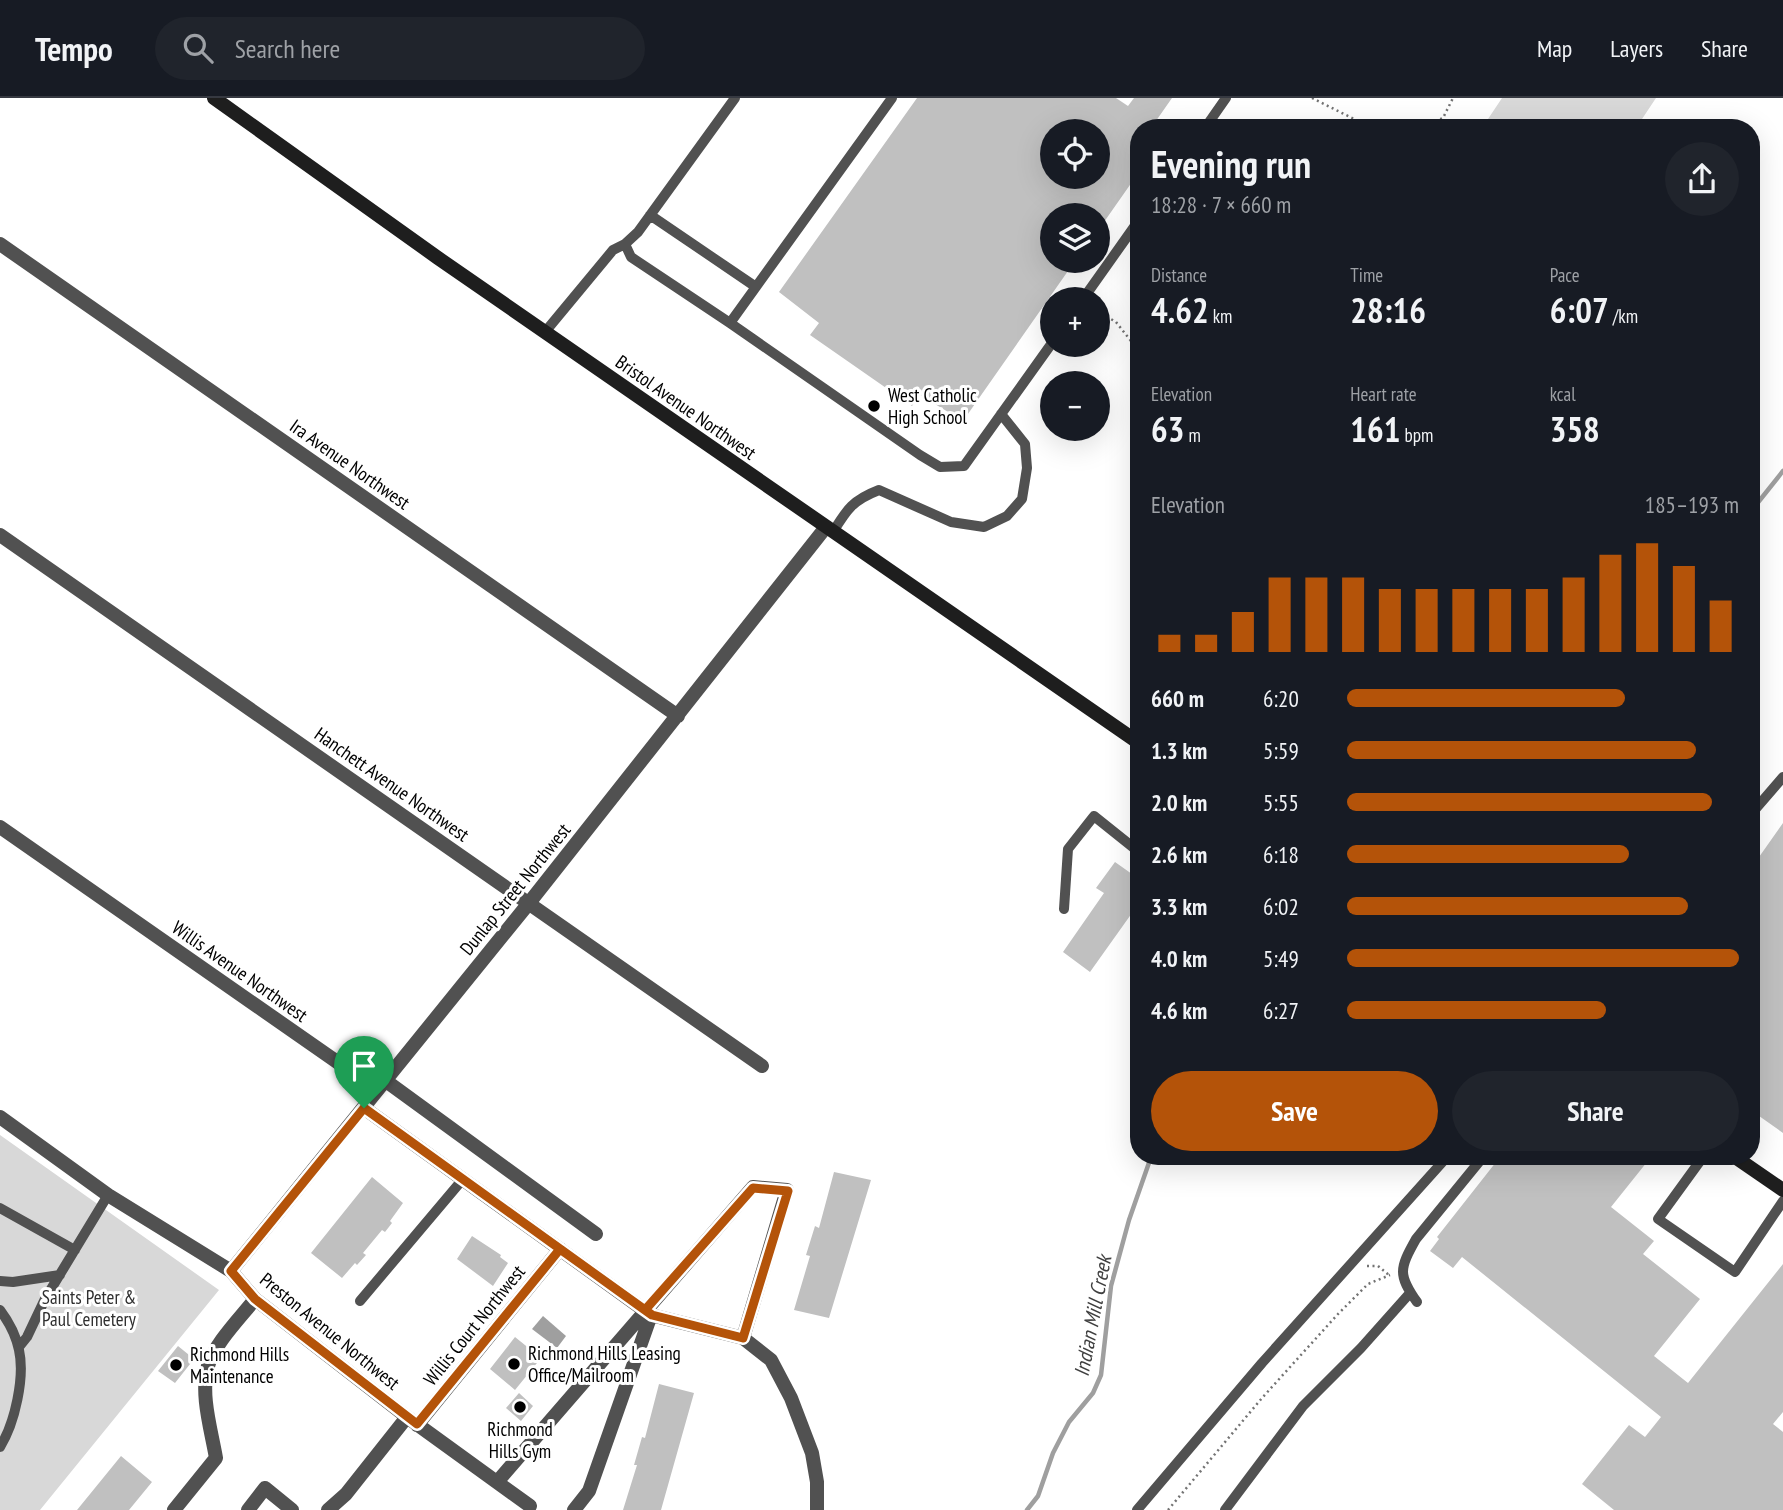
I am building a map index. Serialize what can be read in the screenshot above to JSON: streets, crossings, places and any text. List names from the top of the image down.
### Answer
{
  "streets": {
    "street": [
      "Bristol Avenue Northwest",
      "Ira Avenue Northwest",
      "Hanchett Avenue Northwest",
      "Dunlap Street Northwest",
      "Willis Avenue Northwest",
      "Willis Court Northwest",
      "Preston Avenue Northwest"
    ]
  },
  "crossings": [
    ["Bristol Avenue Northwest", "Dunlap Street Northwest"],
    ["Ira Avenue Northwest", "Dunlap Street Northwest"],
    ["Hanchett Avenue Northwest", "Dunlap Street Northwest"],
    ["Dunlap Street Northwest", "Willis Avenue Northwest"],
    ["Dunlap Street Northwest", "Preston Avenue Northwest"],
    ["Willis Court Northwest", "Preston Avenue Northwest"]
  ],
  "water": ["Indian Mill Creek"],
  "parks": ["Saints Peter & Paul Cemetery"],
  "places": [
    "West Catholic High School",
    "Richmond Hills Leasing Office/Mailroom",
    "Richmond Hills Maintenance",
    "Richmond Hills Gym"
  ],
  "page": {
    "header": "Tempo",
    "search": "Search here",
    "nav": ["Map", "Layers", "Share"],
    "map_buttons": ["+", "−"],
    "heading": ["Evening run", "18:28 · 7 × 660 m"],
    "stats": [
      ["Distance", "4.62 km"],
      ["Time", "28:16"],
      ["Pace", "6:07 /km"],
      ["Elevation", "63 m"],
      ["Heart rate", "161 bpm"],
      ["kcal", "358"]
    ],
    "chart": ["Elevation", "185–193 m"],
    "list": [
      {
        "name": "660 m",
        "note": "6:20"
      },
      {
        "name": "1.3 km",
        "note": "5:59"
      },
      {
        "name": "2.0 km",
        "note": "5:55"
      },
      {
        "name": "2.6 km",
        "note": "6:18"
      },
      {
        "name": "3.3 km",
        "note": "6:02"
      },
      {
        "name": "4.0 km",
        "note": "5:49"
      },
      {
        "name": "4.6 km",
        "note": "6:27"
      }
    ],
    "buttons": ["Save", "Share"]
  }
}
